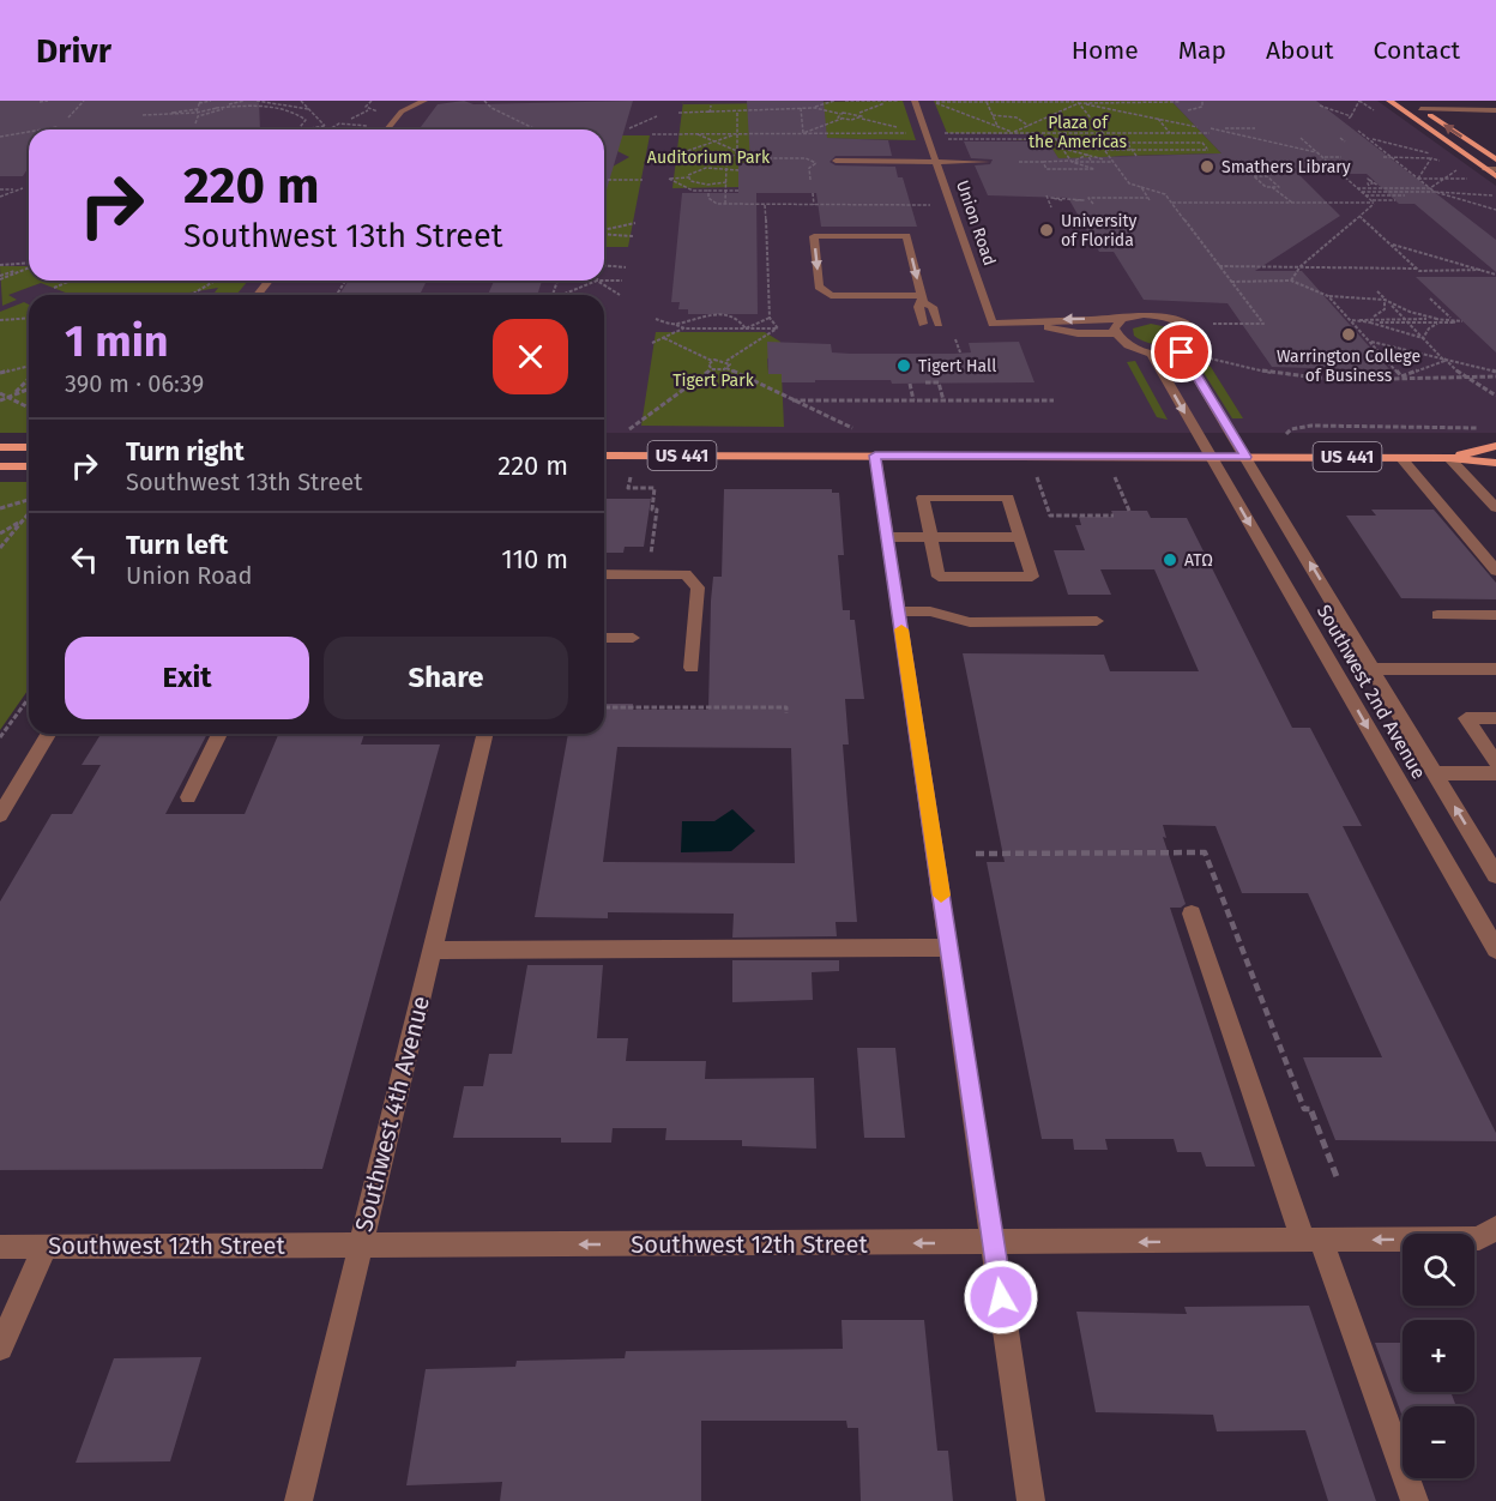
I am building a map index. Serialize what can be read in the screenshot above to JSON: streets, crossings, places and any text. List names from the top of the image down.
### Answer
{
  "streets": {
    "main road": ["US 441"],
    "street": [
      "Union Road",
      "Southwest 2nd Avenue",
      "Southwest 4th Avenue",
      "Southwest 12th Street"
    ]
  },
  "crossings": [
    ["US 441", "Southwest 2nd Avenue"],
    ["Southwest 4th Avenue", "Southwest 12th Street"]
  ],
  "one_way": ["Southwest 12th Street"],
  "parks": ["Plaza of the Americas", "Auditorium Park", "Tigert Park"],
  "places": [
    "Smathers Library",
    "University of Florida",
    "Warrington College of Business",
    "Tigert Hall",
    "ΑΤΩ"
  ],
  "page": {
    "header": "Drivr",
    "nav": [
      "Home",
      "Map",
      "About",
      "Contact"
    ],
    "turn": ["220 m", "Southwest 13th Street"],
    "heading": ["1 min", "390 m · 06:39"],
    "list": [
      {
        "name": "Turn right",
        "note": "Southwest 13th Street",
        "value": "220 m"
      },
      {
        "name": "Turn left",
        "note": "Union Road",
        "value": "110 m"
      }
    ],
    "buttons": ["Exit", "Share"],
    "map_buttons": ["+", "−"]
  }
}
